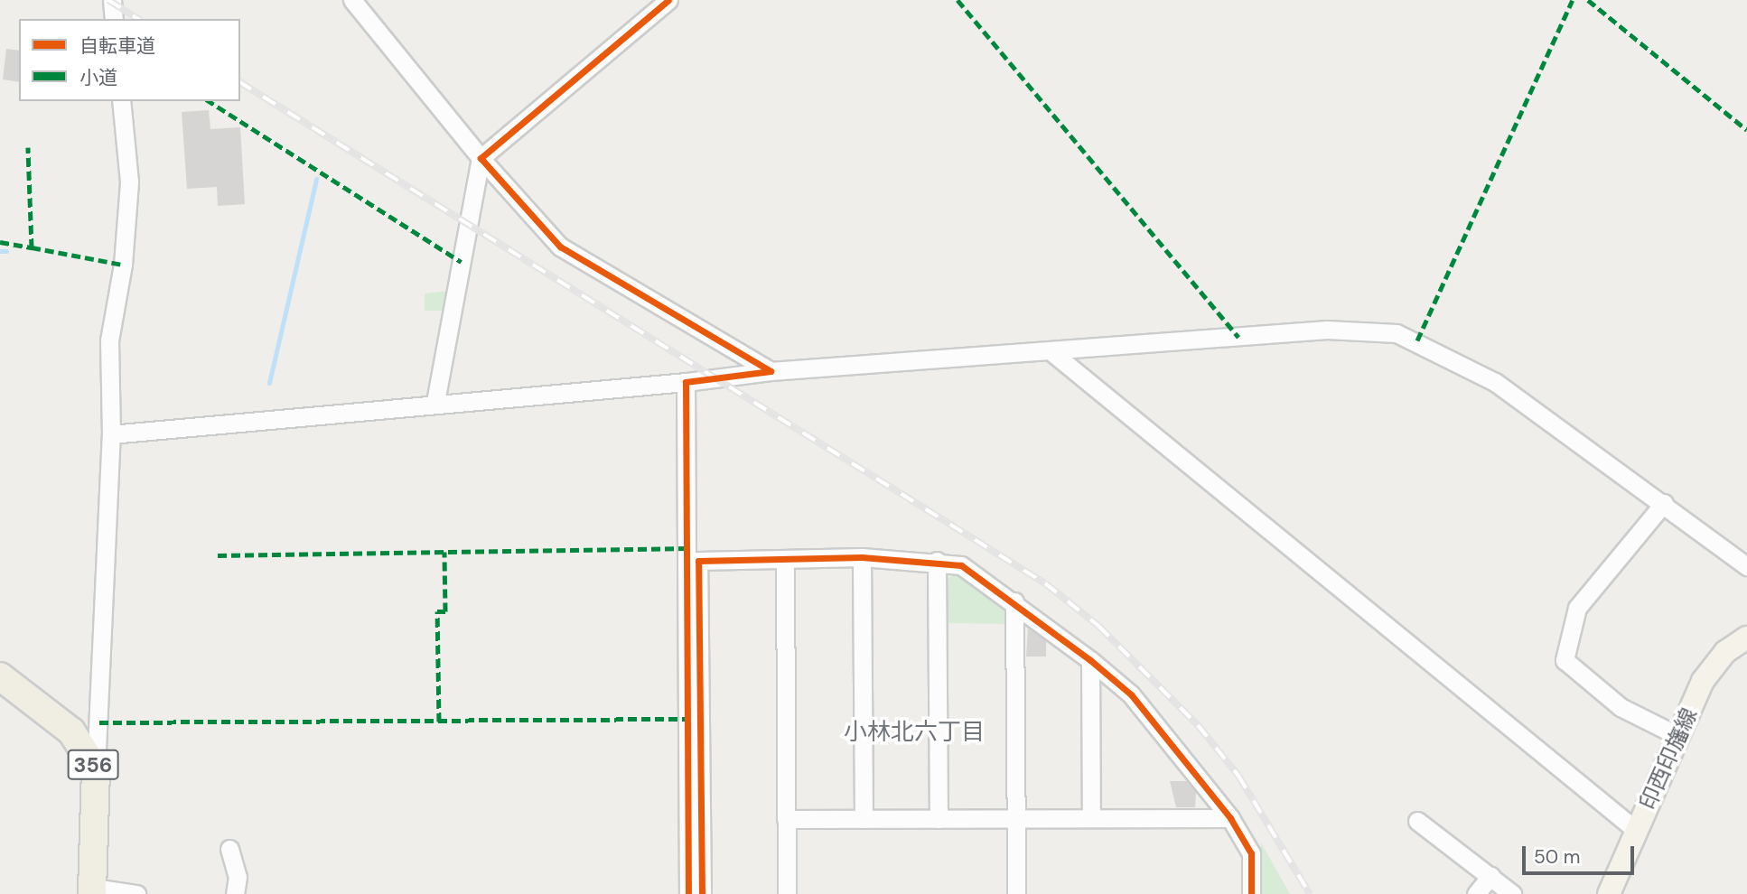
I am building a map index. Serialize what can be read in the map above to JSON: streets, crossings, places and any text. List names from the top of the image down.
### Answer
{
  "streets": {
    "highway": ["356"],
    "main road": ["印西印旛線"]
  },
  "districts": ["小林北六丁目"],
  "legend": ["自転車道", "小道"],
  "scale_bar": "50 m"
}
